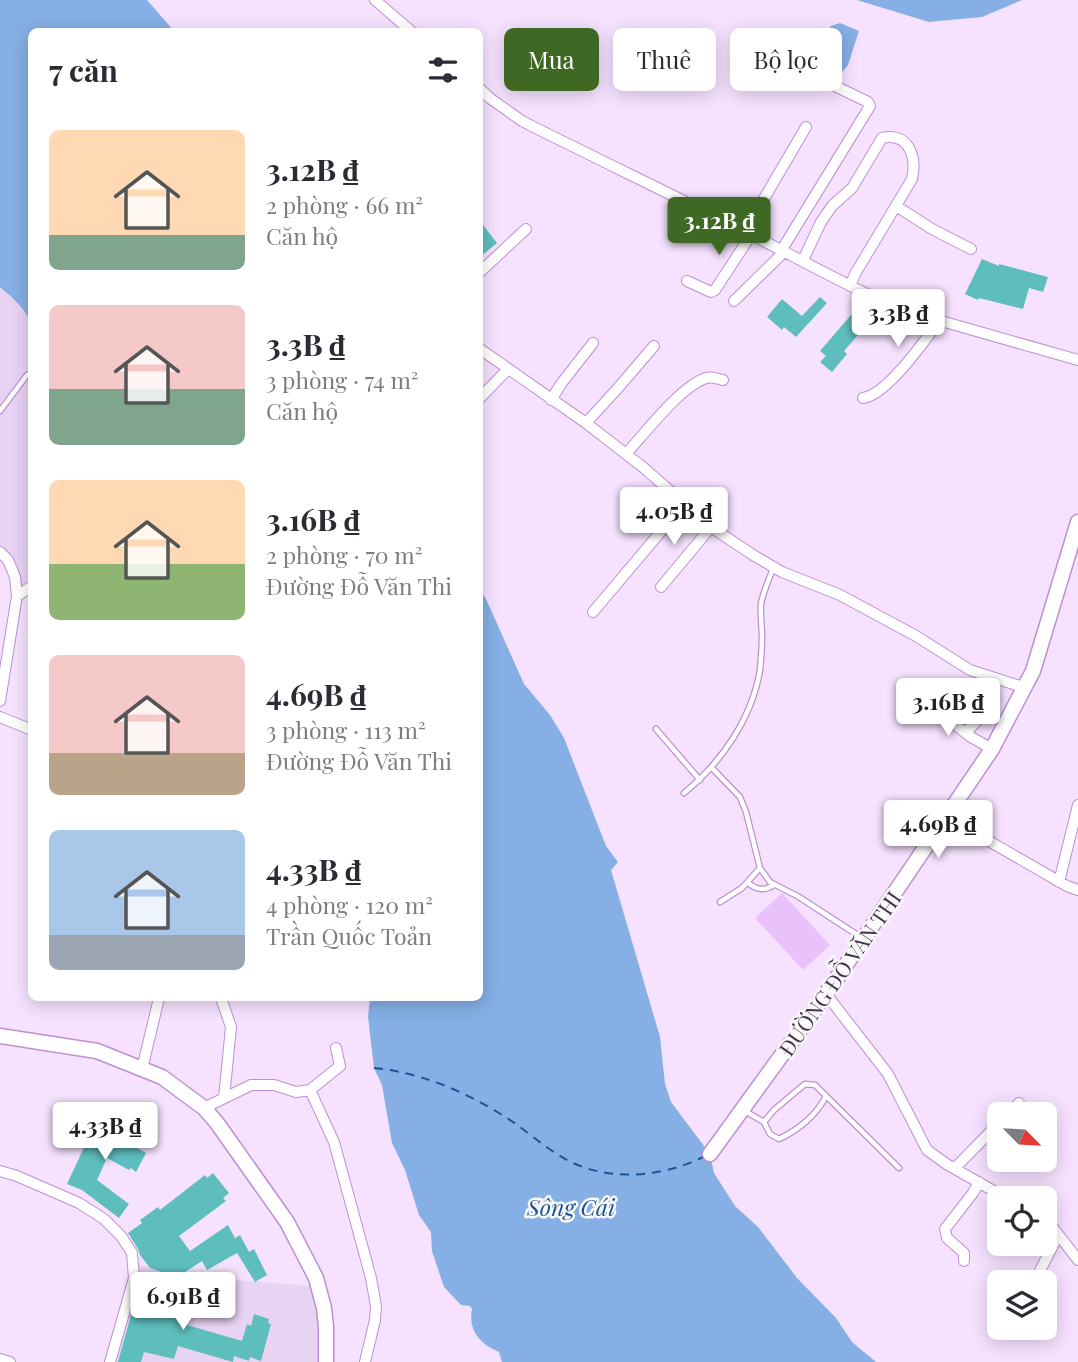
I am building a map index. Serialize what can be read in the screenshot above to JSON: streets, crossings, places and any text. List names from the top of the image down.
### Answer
{
  "streets": {
    "street": ["ĐƯỜNG ĐỖ VĂN THI"]
  },
  "water": ["Sông Cái"],
  "north": "bottom right",
  "page": {
    "chip": ["Mua", "Thuê", "Bộ lọc"],
    "heading": "7 căn",
    "list": [
      {
        "name": "3.12B ₫",
        "note": "2 phòng · 66 m² · Căn hộ"
      },
      {
        "name": "3.3B ₫",
        "note": "3 phòng · 74 m² · Căn hộ"
      },
      {
        "name": "3.16B ₫",
        "note": "2 phòng · 70 m² · Đường Đỗ Văn Thi"
      },
      {
        "name": "4.69B ₫",
        "note": "3 phòng · 113 m² · Đường Đỗ Văn Thi"
      },
      {
        "name": "4.33B ₫",
        "note": "4 phòng · 120 m² · Trần Quốc Toản"
      }
    ],
    "price": [
      "3.12B ₫",
      "3.3B ₫",
      "4.05B ₫",
      "3.16B ₫",
      "4.69B ₫",
      "4.33B ₫",
      "6.91B ₫"
    ]
  }
}
